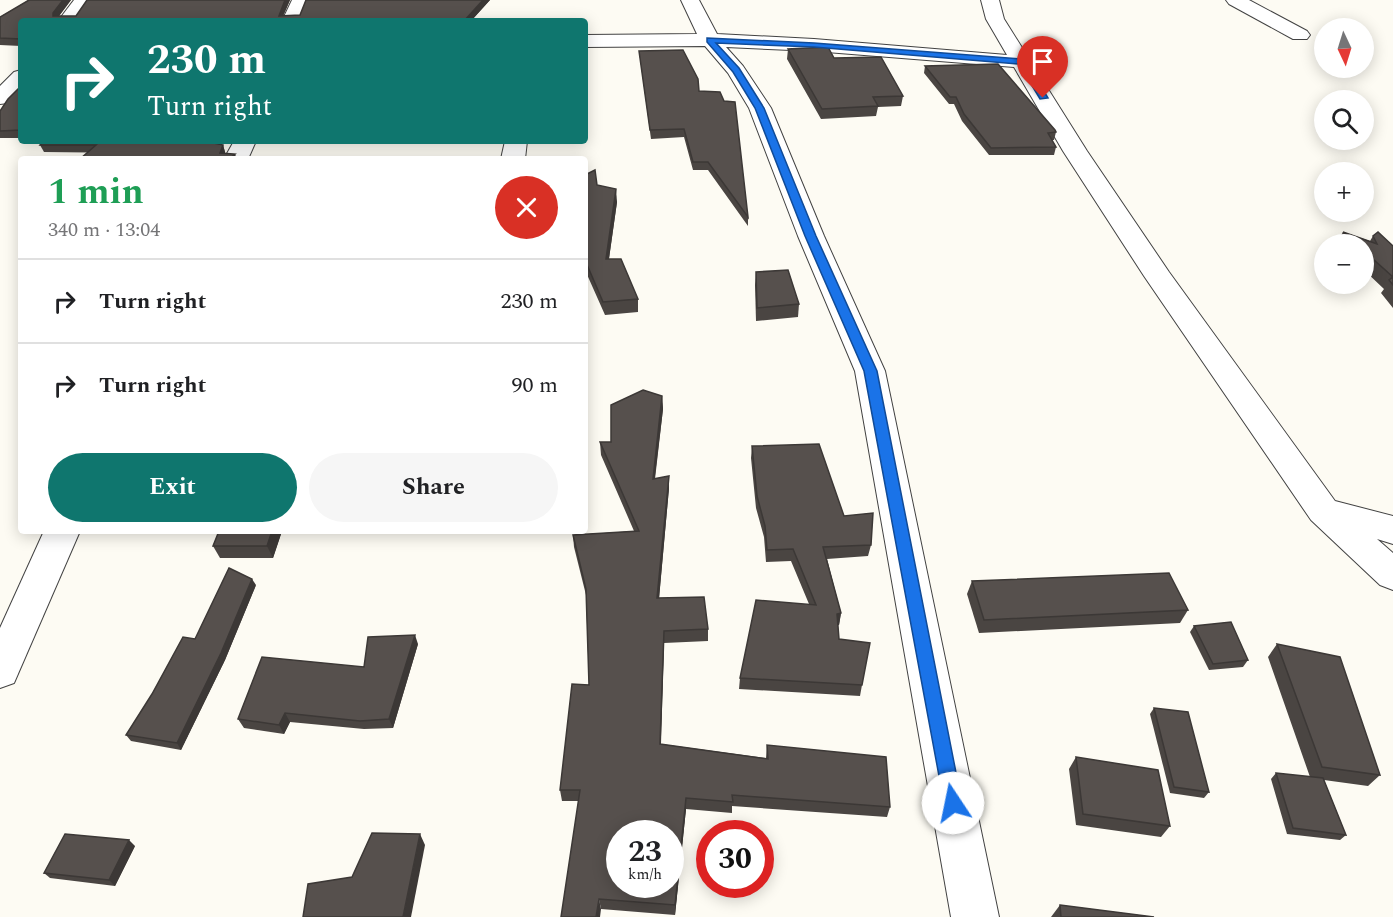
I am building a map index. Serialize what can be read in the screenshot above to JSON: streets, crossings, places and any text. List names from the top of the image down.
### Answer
{
  "north": "bottom",
  "page": {
    "map_buttons": ["+", "−"],
    "turn": ["230 m", "Turn right"],
    "heading": ["1 min", "340 m · 13:04"],
    "list": [
      {
        "name": "Turn right",
        "value": "230 m"
      },
      {
        "name": "Turn right",
        "value": "90 m"
      }
    ],
    "buttons": ["Exit", "Share"],
    "speed": "23 km/h",
    "limit": "30"
  }
}
